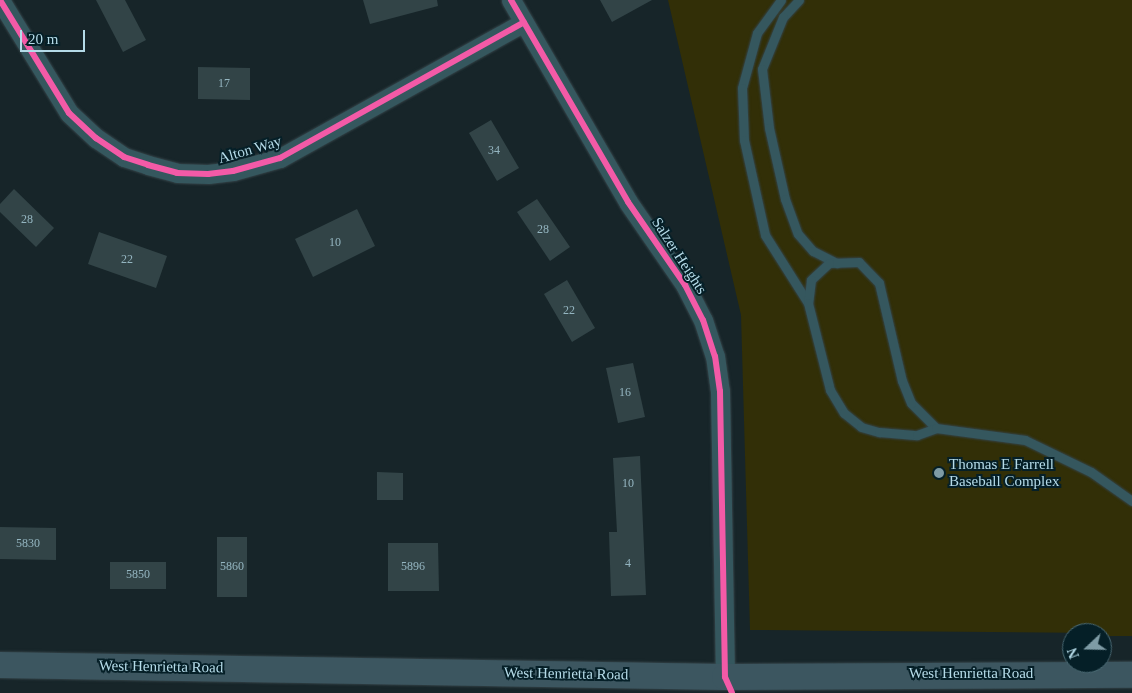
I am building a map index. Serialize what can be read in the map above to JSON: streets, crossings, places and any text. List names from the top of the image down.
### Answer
{
  "streets": {
    "main road": ["West Henrietta Road"],
    "street": ["Alton Way", "Salzer Heights"]
  },
  "crossings": [
    ["Alton Way", "Salzer Heights"],
    ["Salzer Heights", "West Henrietta Road"]
  ],
  "places": ["Thomas E Farrell Baseball Complex"],
  "house_numbers": [
    "17",
    "34",
    "28",
    "28",
    "10",
    "22",
    "22",
    "16",
    "10",
    "5830",
    "4",
    "5860",
    "5896",
    "5850"
  ],
  "scale_bar": "20 m",
  "north": "left"
}
